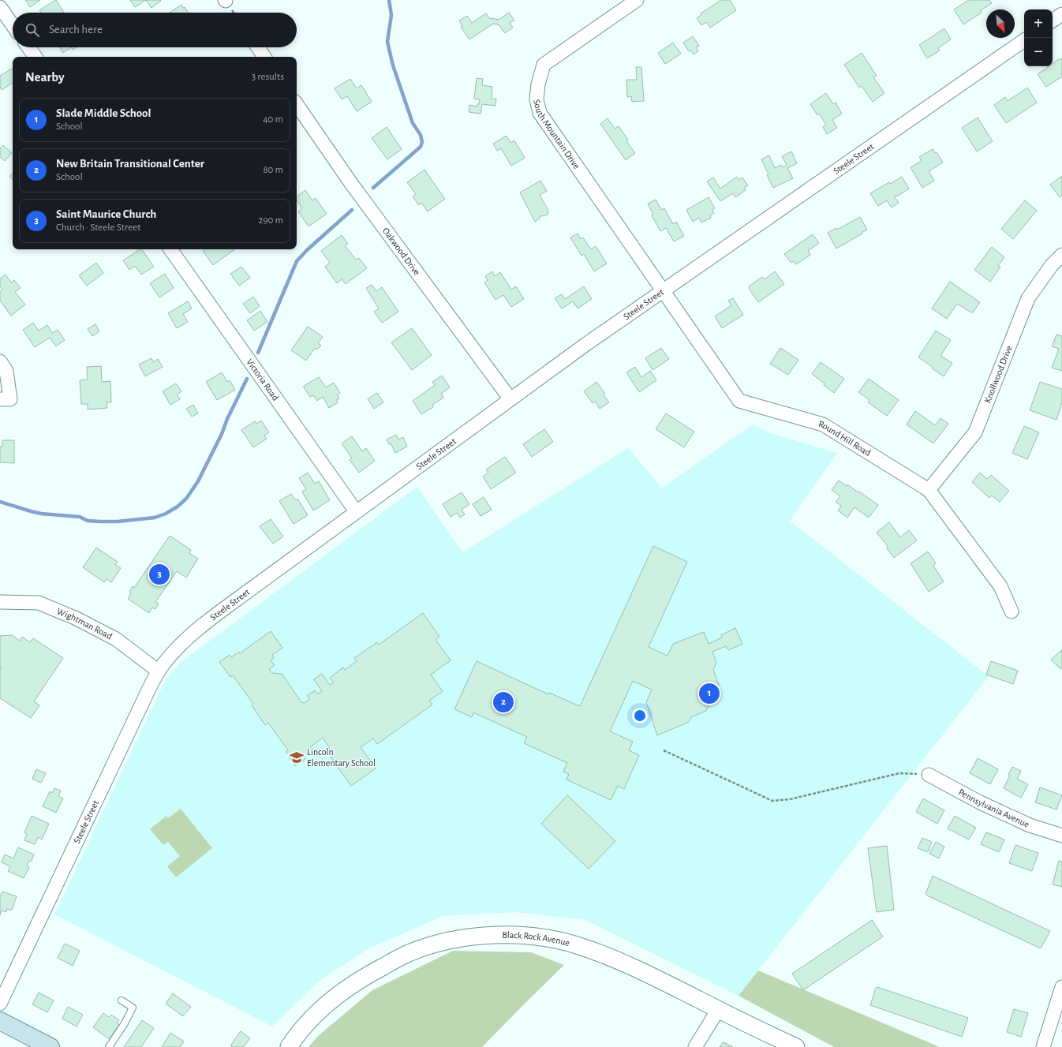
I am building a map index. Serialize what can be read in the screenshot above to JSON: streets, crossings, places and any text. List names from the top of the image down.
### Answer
{
  "streets": {
    "street": [
      "South Mountain Drive",
      "Steele Street",
      "Oakwood Drive",
      "Knollwood Drive",
      "Victoria Road",
      "Round Hill Road",
      "Wightman Road",
      "Pennsylvania Avenue",
      "Black Rock Avenue"
    ]
  },
  "crossings": [
    ["South Mountain Drive", "Steele Street"],
    ["South Mountain Drive", "Round Hill Road"],
    ["Steele Street", "Oakwood Drive"],
    ["Steele Street", "Victoria Road"],
    ["Steele Street", "Round Hill Road"],
    ["Steele Street", "Wightman Road"],
    ["Knollwood Drive", "Round Hill Road"]
  ],
  "places": {
    "school or university": ["Lincoln Elementary School"]
  },
  "north": "bottom right",
  "page": {
    "map_buttons": ["+", "−"],
    "search": "Search here",
    "heading": ["Nearby", "3 results"],
    "list": [
      {
        "mark": "1",
        "name": "Slade Middle School",
        "note": "School",
        "value": "40 m"
      },
      {
        "mark": "2",
        "name": "New Britain Transitional Center",
        "note": "School",
        "value": "80 m"
      },
      {
        "mark": "3",
        "name": "Saint Maurice Church",
        "note": "Church · Steele Street",
        "value": "290 m"
      }
    ],
    "pins": ["3", "1", "2"]
  }
}
